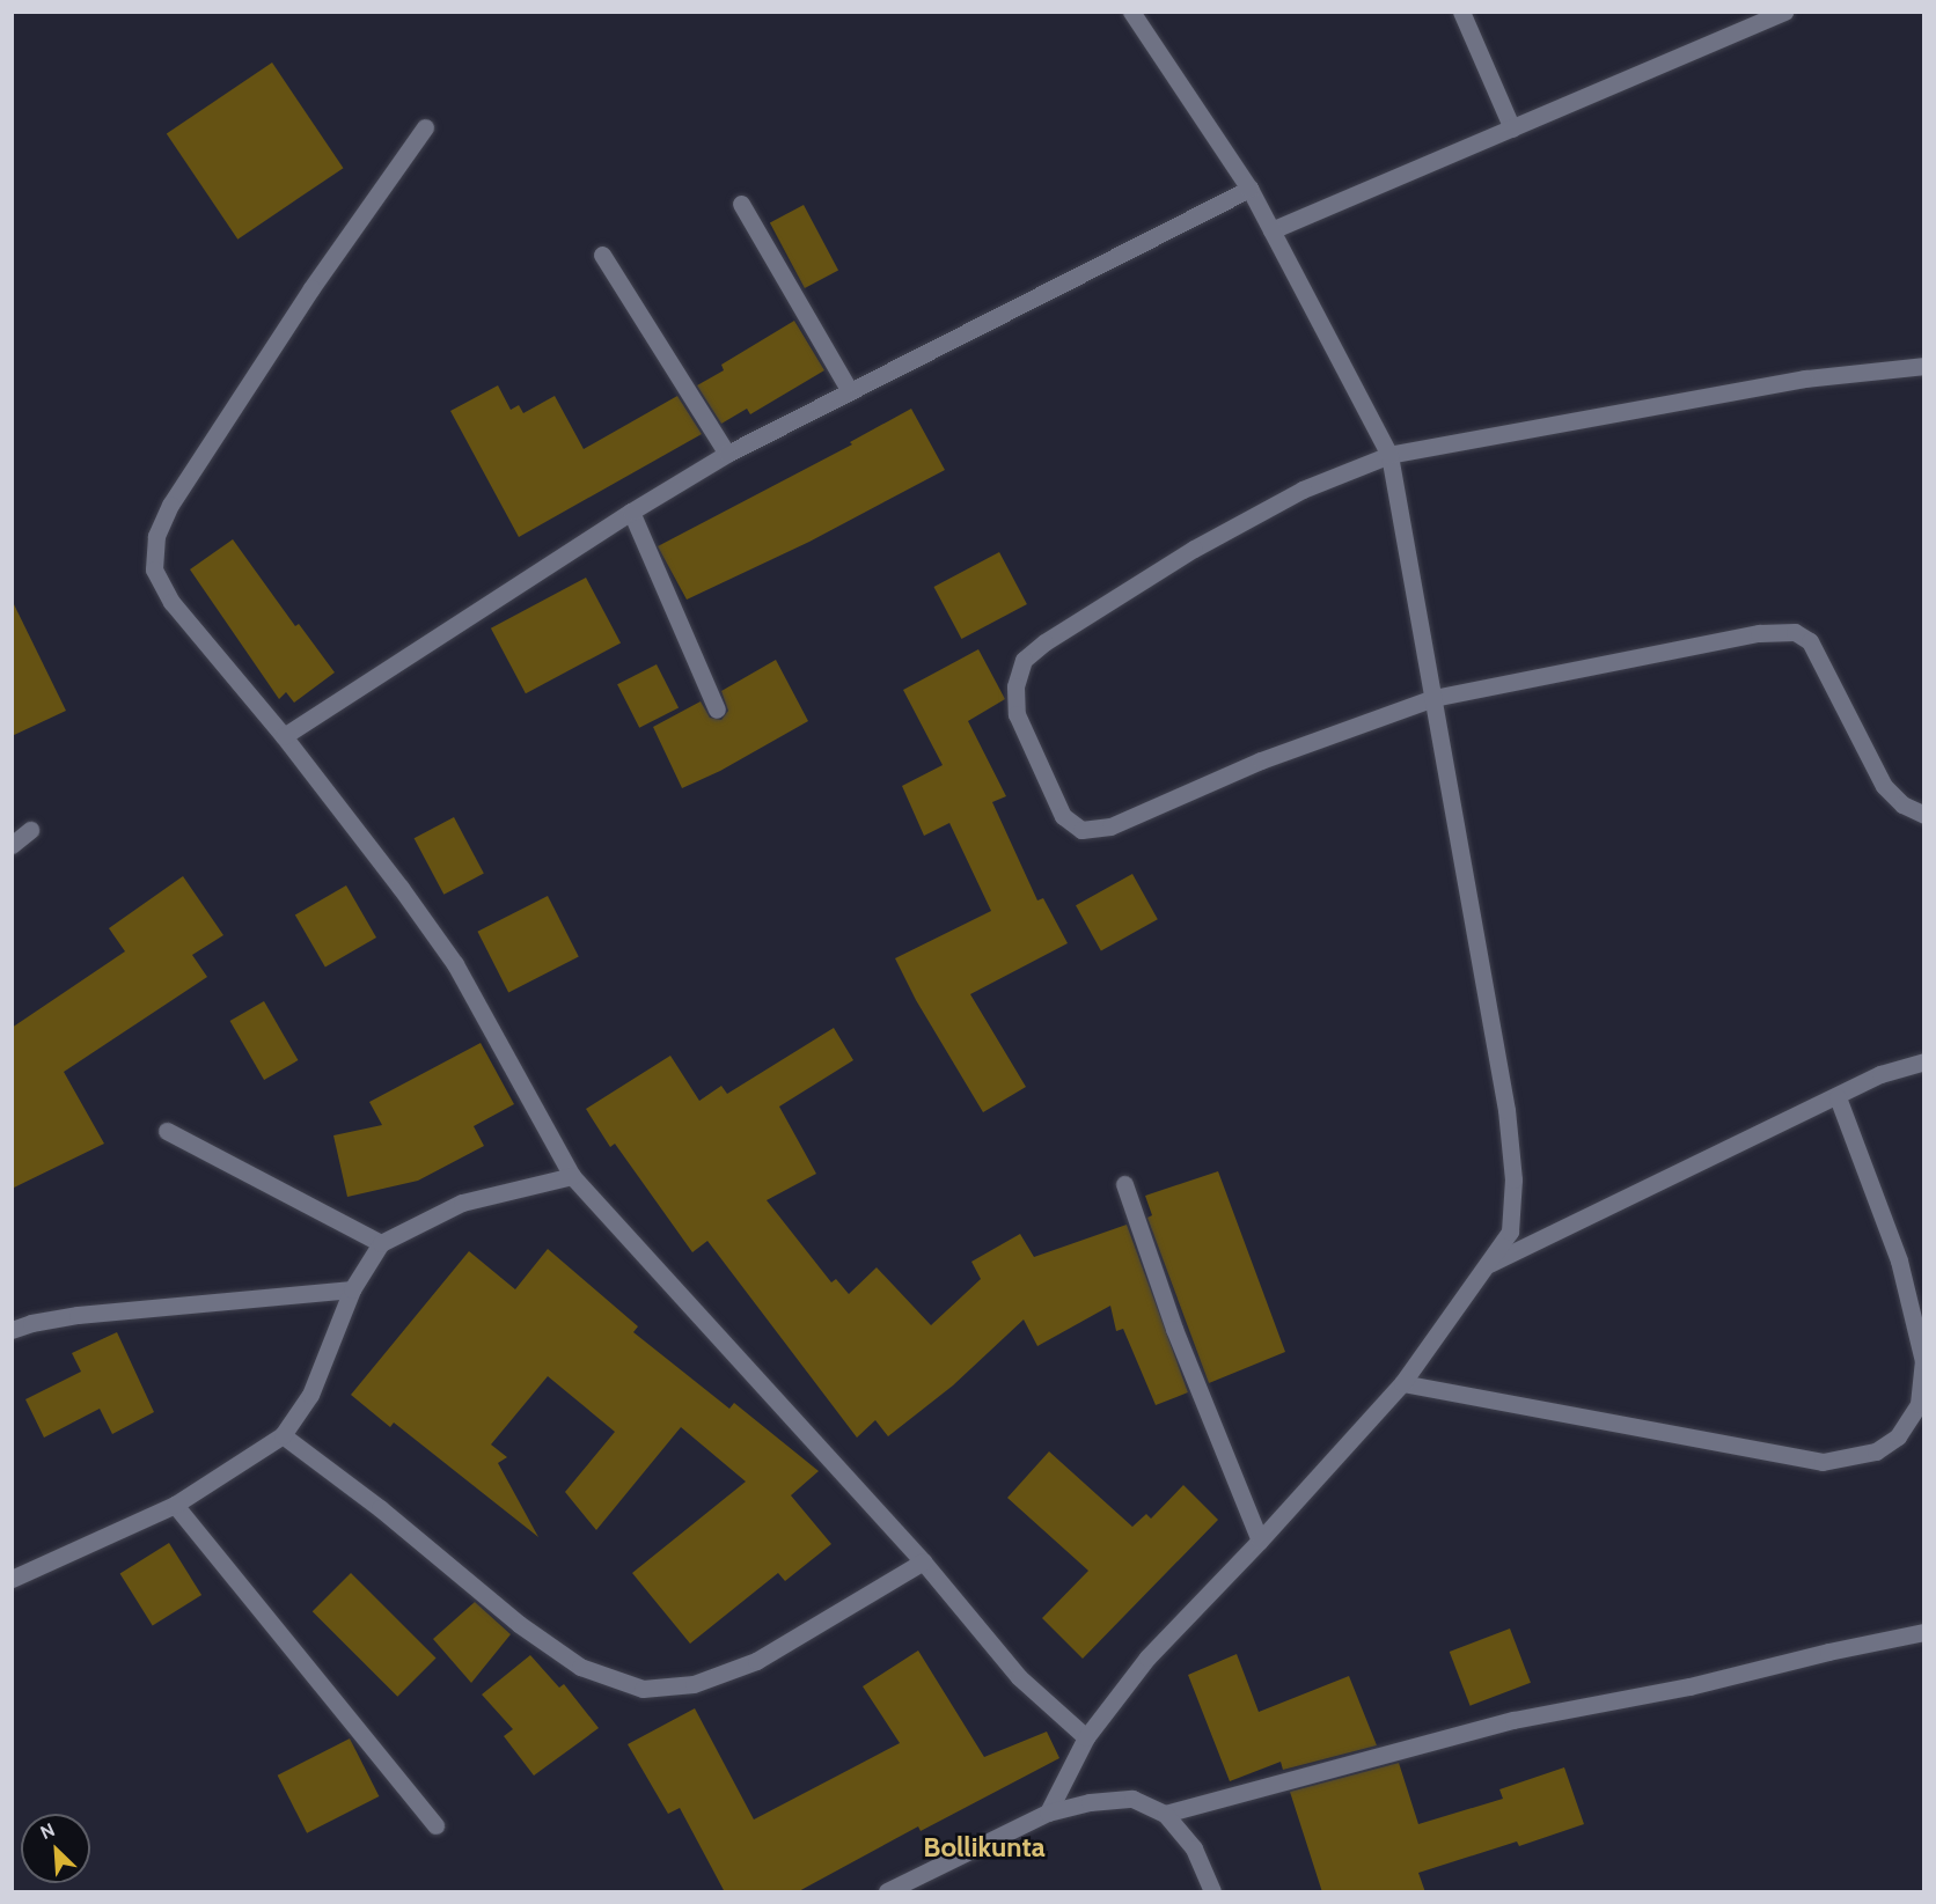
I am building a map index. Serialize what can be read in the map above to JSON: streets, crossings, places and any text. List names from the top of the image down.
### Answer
{
  "districts": ["Bollikunta"],
  "north": "top left"
}
